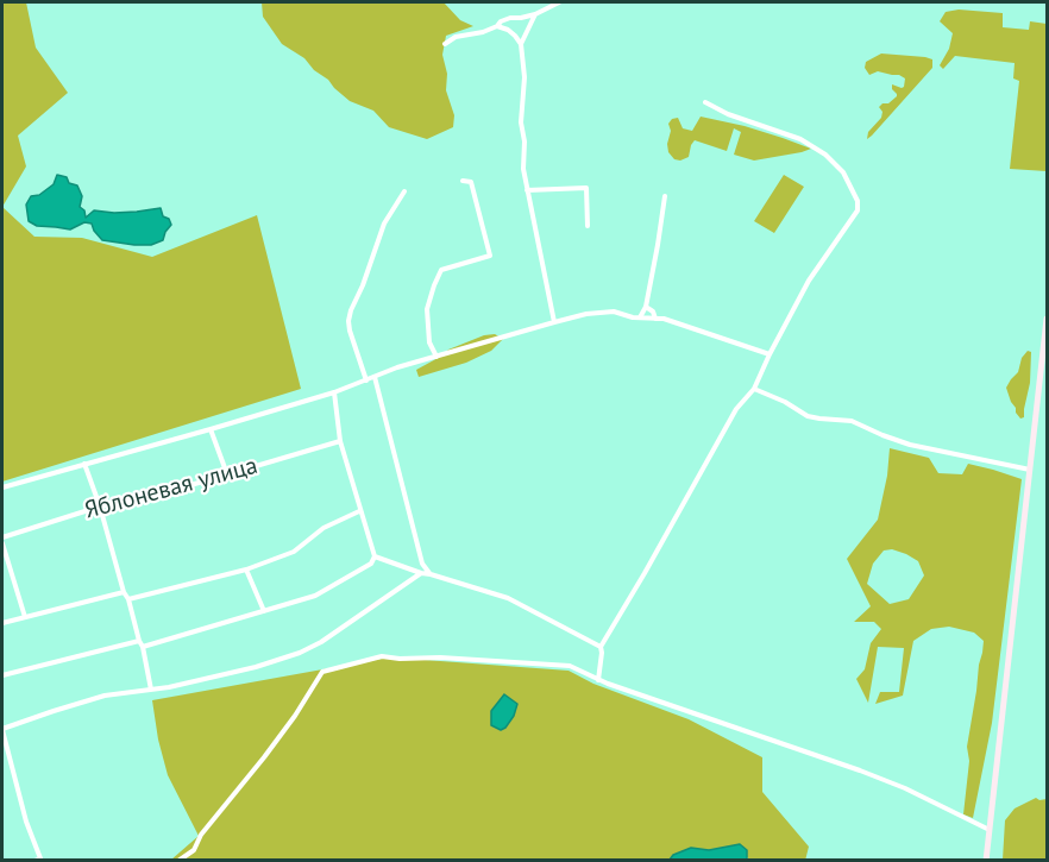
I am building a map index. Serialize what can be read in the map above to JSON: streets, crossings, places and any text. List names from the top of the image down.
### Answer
{
  "streets": {
    "street": ["Яблоневая улица"]
  }
}
